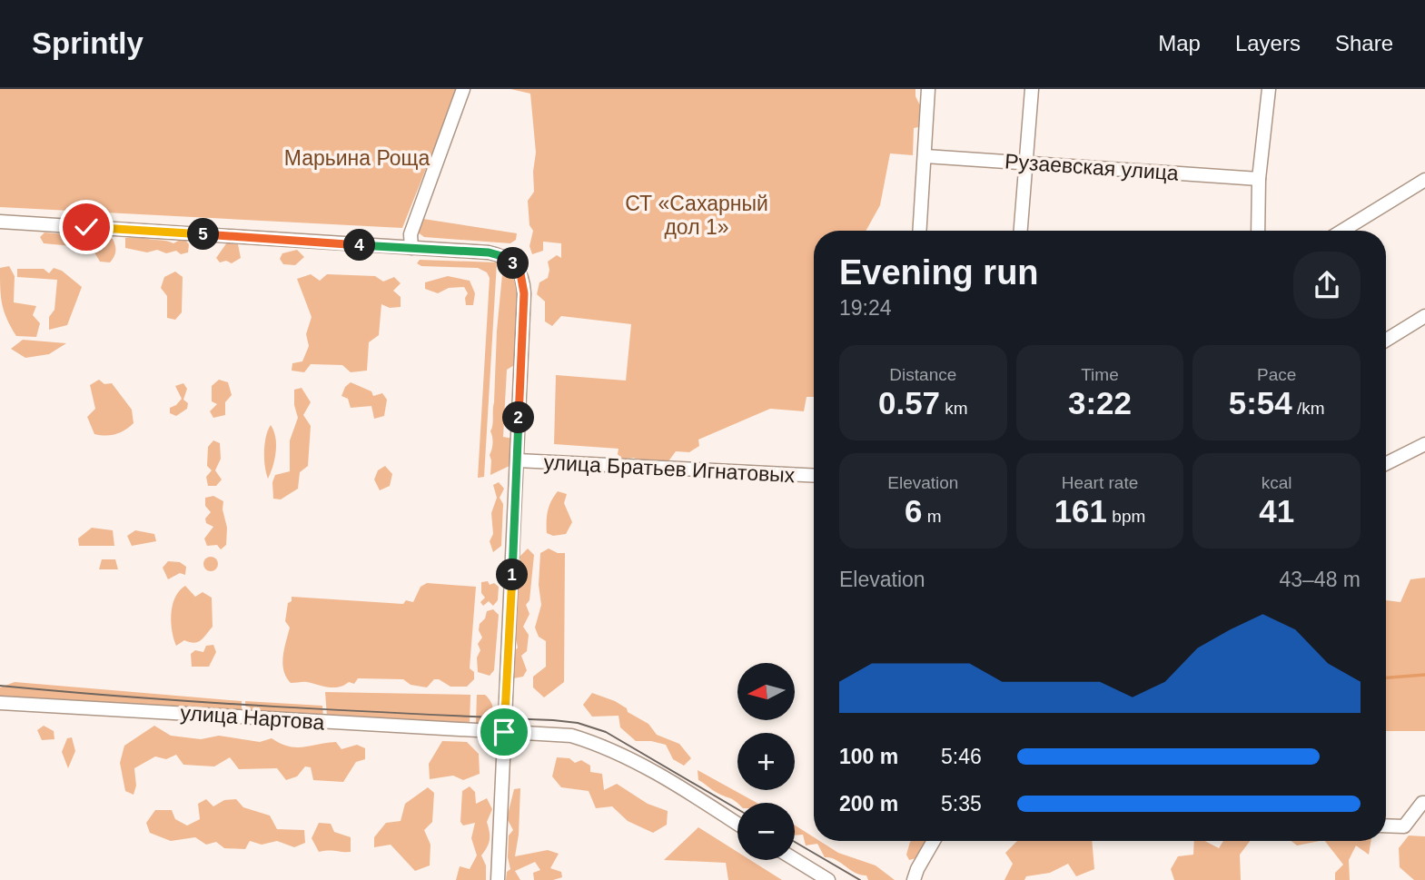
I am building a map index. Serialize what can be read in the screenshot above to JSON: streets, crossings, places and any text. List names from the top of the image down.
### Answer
{
  "streets": {
    "street": ["Рузаевская улица", "улица Братьев Игнатовых", "улица Нартова"]
  },
  "parks": ["Марьина Роща", "СТ «Сахарный дол 1»"],
  "north": "left",
  "page": {
    "header": "Sprintly",
    "nav": ["Map", "Layers", "Share"],
    "pins": [
      "5",
      "4",
      "3",
      "2",
      "1"
    ],
    "heading": ["Evening run", "19:24"],
    "stats": [
      ["Distance", "0.57 km"],
      ["Time", "3:22"],
      ["Pace", "5:54 /km"],
      ["Elevation", "6 m"],
      ["Heart rate", "161 bpm"],
      ["kcal", "41"]
    ],
    "chart": ["Elevation", "43–48 m"],
    "map_buttons": ["+", "−"],
    "list": [
      {
        "name": "100 m",
        "note": "5:46"
      },
      {
        "name": "200 m",
        "note": "5:35"
      }
    ]
  }
}
